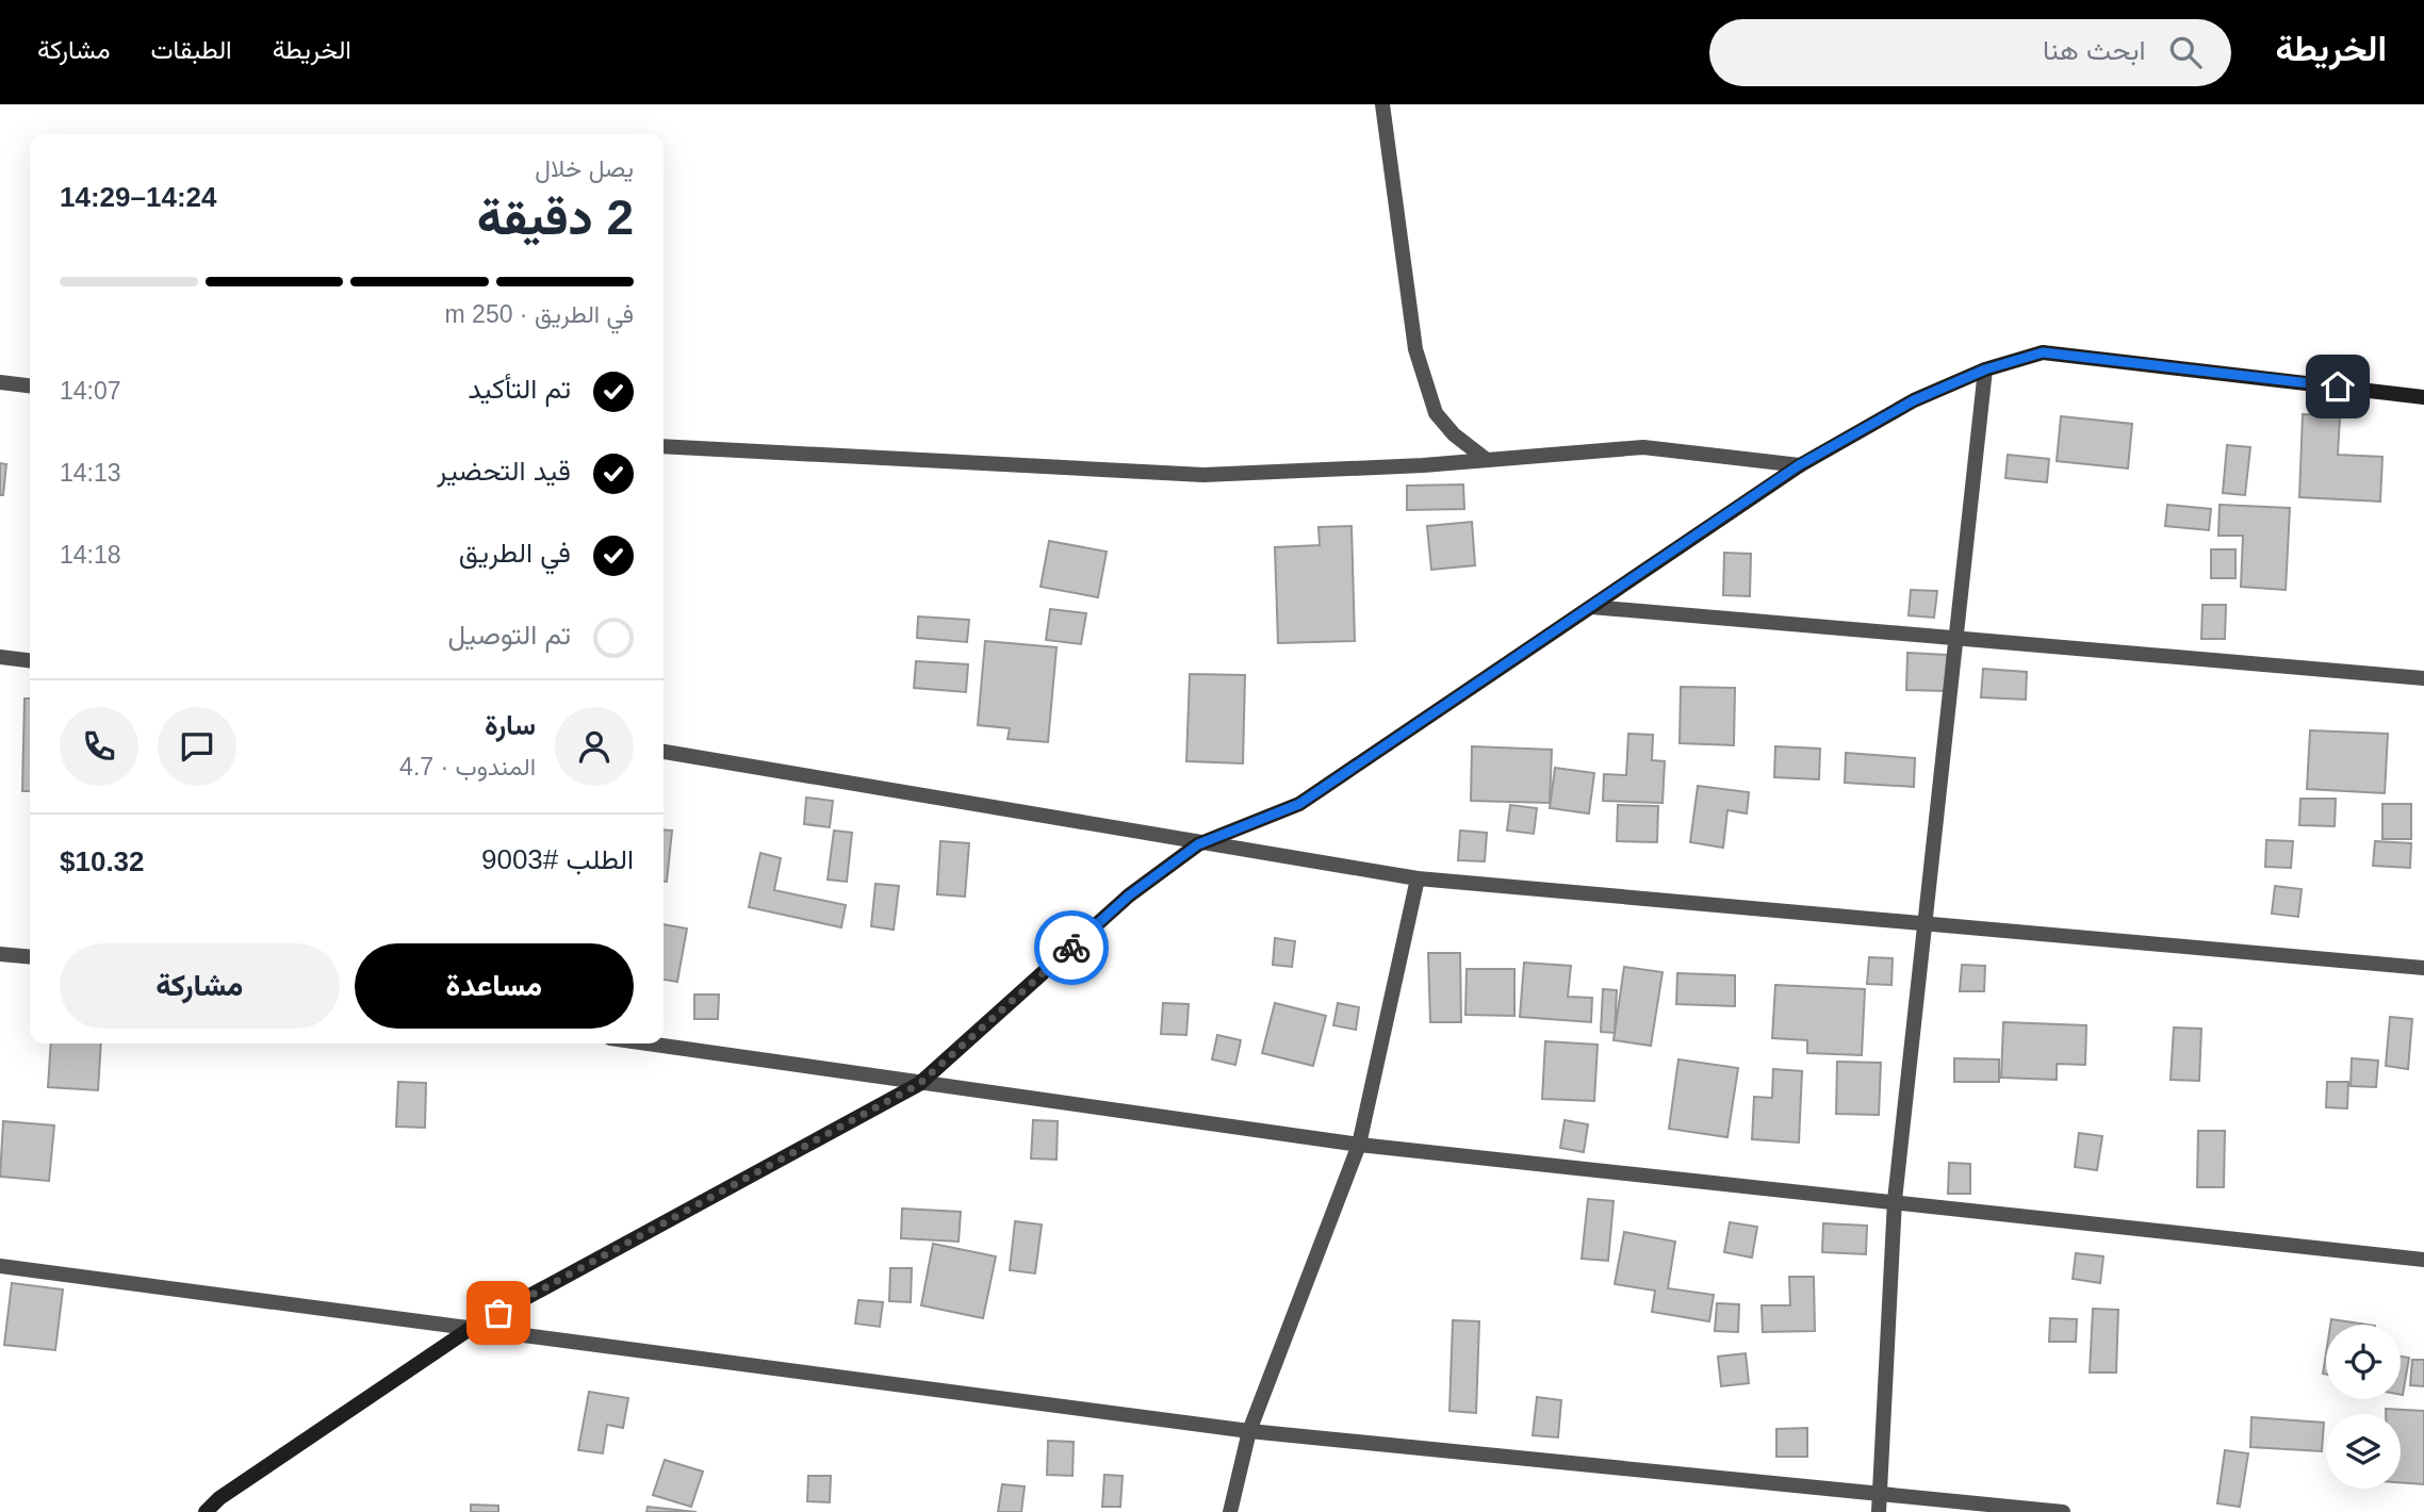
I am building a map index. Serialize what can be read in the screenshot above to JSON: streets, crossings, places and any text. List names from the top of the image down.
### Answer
{
  "page": {
    "header": "الخريطة",
    "search": "ابحث هنا",
    "nav": ["الخريطة", "الطبقات", "مشاركة"],
    "heading": ["2 دقيقة", "يصل خلال", "14:24–14:29"],
    "panel": [
      "سارة",
      "المندوب · 4.7",
      "الطلب #9003",
      "$10.32"
    ],
    "bar": "في الطريق · 250 m",
    "list": [
      ["تم التأكيد", "14:07"],
      ["قيد التحضير", "14:13"],
      ["في الطريق", "14:18"],
      "تم التوصيل"
    ],
    "buttons": ["مساعدة", "مشاركة"]
  }
}
